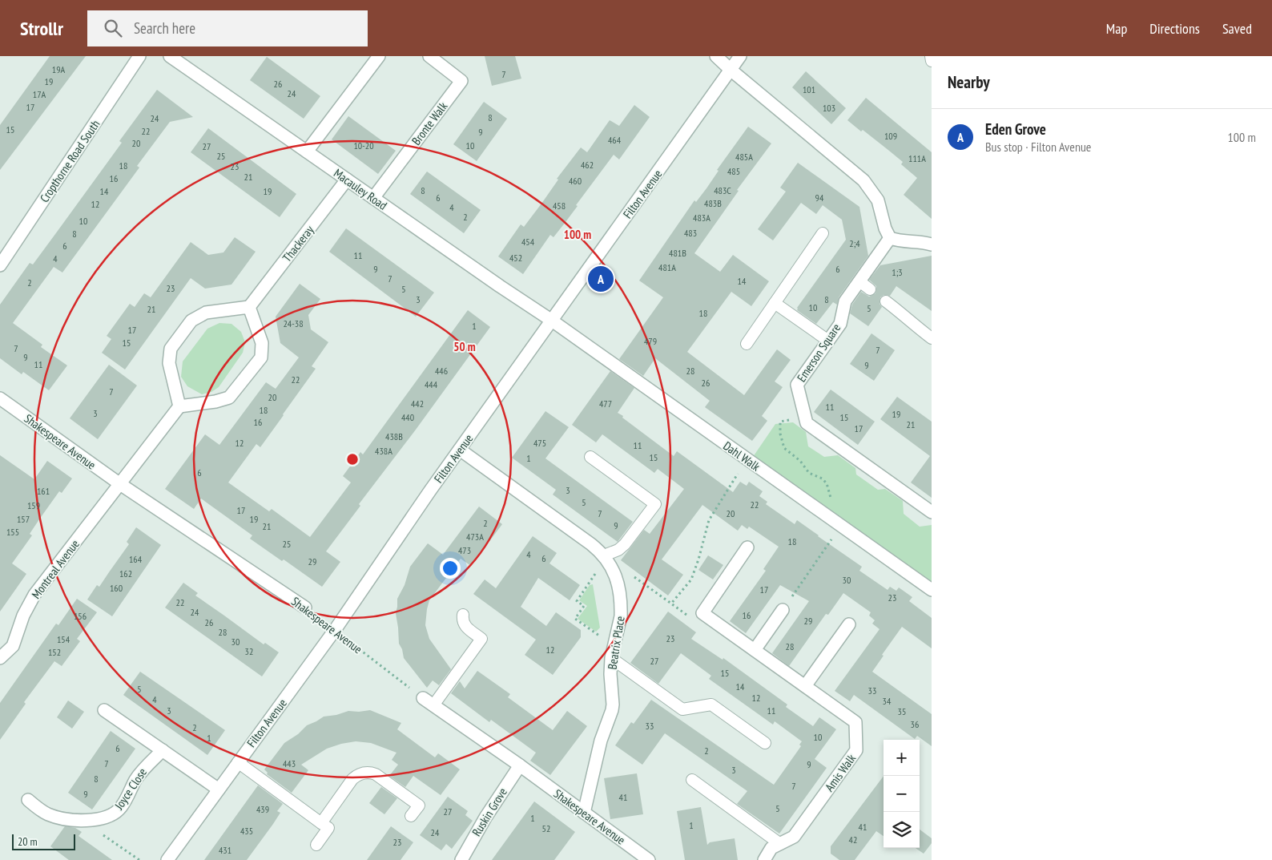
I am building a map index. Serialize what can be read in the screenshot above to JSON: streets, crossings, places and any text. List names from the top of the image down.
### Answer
{
  "streets": {
    "street": [
      "Bronte Walk",
      "Cropthorne Road South",
      "Macauley Road",
      "Filton Avenue",
      "Thackeray",
      "Emerson Square",
      "Shakespeare Avenue",
      "Dahl Walk",
      "Montreal Avenue",
      "Beatrix Place",
      "Amis Walk",
      "Joyce Close",
      "Ruskin Grove"
    ]
  },
  "crossings": [
    ["Bronte Walk", "Macauley Road"],
    ["Macauley Road", "Filton Avenue"],
    ["Macauley Road", "Thackeray"],
    ["Macauley Road", "Dahl Walk"],
    ["Filton Avenue", "Shakespeare Avenue"],
    ["Filton Avenue", "Dahl Walk"],
    ["Filton Avenue", "Beatrix Place"],
    ["Shakespeare Avenue", "Montreal Avenue"],
    ["Shakespeare Avenue", "Beatrix Place"],
    ["Shakespeare Avenue", "Ruskin Grove"]
  ],
  "house_numbers": [
    "19A",
    "7",
    "19",
    "26",
    "101",
    "24",
    "17A",
    "17",
    "103",
    "8",
    "24",
    "15",
    "22",
    "9",
    "109",
    "464",
    "20",
    "10-20",
    "10",
    "27",
    "25",
    "485A",
    "111A",
    "462",
    "18",
    "23",
    "485",
    "21",
    "16",
    "460",
    "8",
    "483C",
    "14",
    "19",
    "6",
    "94",
    "483B",
    "12",
    "458",
    "4",
    "2",
    "483A",
    "10",
    "483",
    "8",
    "454",
    "2;4",
    "6",
    "481B",
    "11",
    "452",
    "4",
    "481A",
    "9",
    "6",
    "1;3",
    "7",
    "14",
    "2",
    "23",
    "5",
    "3",
    "8",
    "10",
    "5",
    "21",
    "18",
    "24-38",
    "1",
    "17",
    "479",
    "15",
    "7",
    "7",
    "9",
    "11",
    "9",
    "446",
    "28",
    "22",
    "26",
    "444",
    "7",
    "20",
    "442",
    "477",
    "11",
    "18",
    "3",
    "19",
    "440",
    "15",
    "16",
    "21",
    "17",
    "438B",
    "12",
    "475",
    "11",
    "438A",
    "15",
    "1",
    "6",
    "3",
    "161",
    "5",
    "22",
    "159",
    "17",
    "7",
    "20",
    "157",
    "19",
    "2",
    "9",
    "21",
    "155",
    "473A",
    "18",
    "25",
    "473",
    "4",
    "6",
    "164",
    "29",
    "162",
    "30",
    "160",
    "17",
    "23",
    "22",
    "24",
    "16",
    "156",
    "29",
    "26",
    "28",
    "23",
    "154",
    "30",
    "28",
    "12",
    "32",
    "152",
    "27",
    "15",
    "14",
    "5",
    "33",
    "12",
    "4",
    "34",
    "3",
    "11",
    "35",
    "36",
    "33",
    "2",
    "10",
    "1",
    "6",
    "2",
    "7",
    "443",
    "9",
    "3",
    "8",
    "7",
    "9",
    "41",
    "5",
    "439",
    "27",
    "1",
    "1",
    "41",
    "52",
    "435",
    "24",
    "42",
    "23",
    "431"
  ],
  "scale_bar": "20 m",
  "page": {
    "header": "Strollr",
    "search": "Search here",
    "nav": ["Map", "Directions", "Saved"],
    "heading": "Nearby",
    "list": [
      {
        "mark": "A",
        "name": "Eden Grove",
        "note": "Bus stop · Filton Avenue",
        "value": "100 m"
      }
    ],
    "pins": "A",
    "map_buttons": ["+", "−"],
    "scale": "20 m"
  },
  "rings": ["100 m", "50 m"]
}
